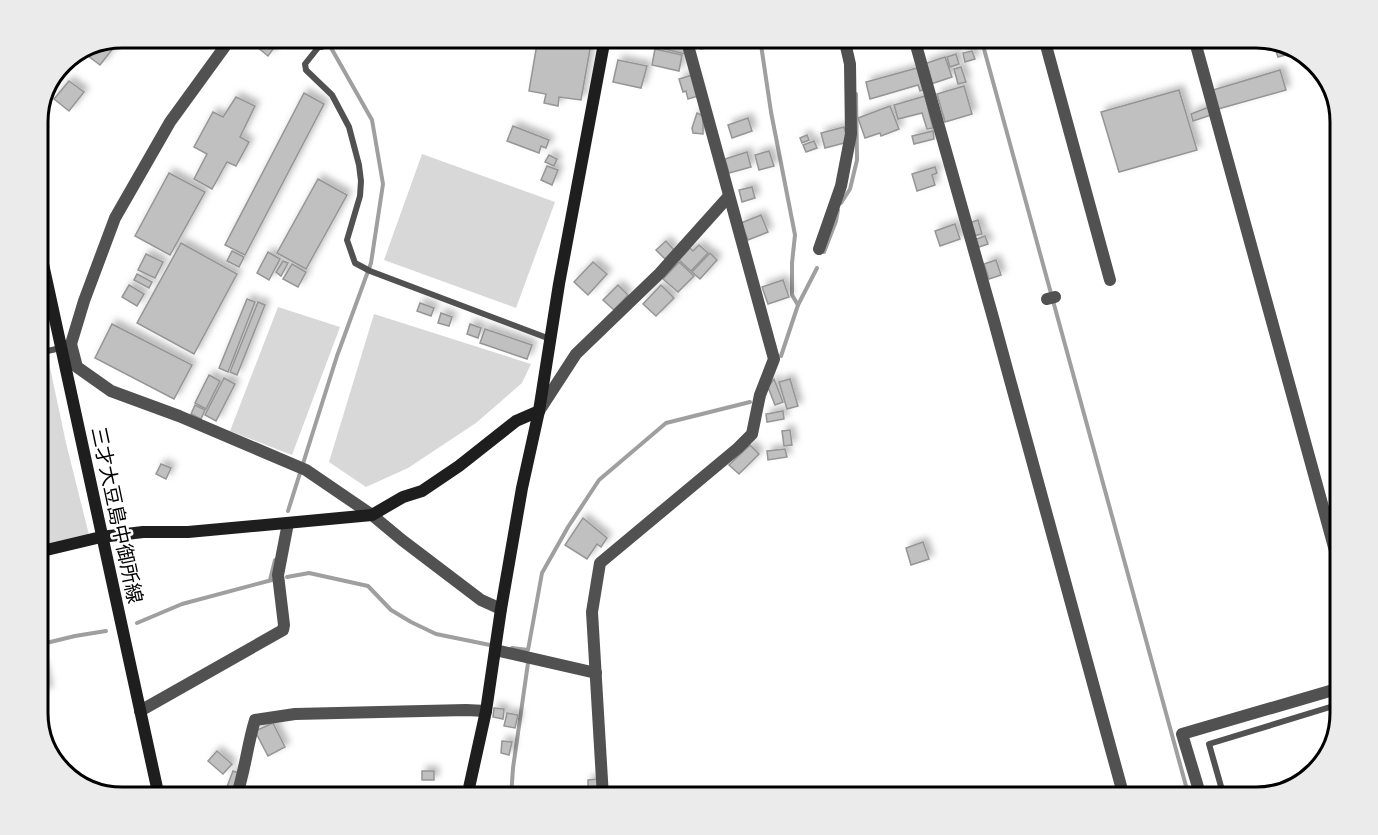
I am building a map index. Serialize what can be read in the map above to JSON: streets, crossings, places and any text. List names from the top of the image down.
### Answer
{
  "streets": {
    "street": ["三才大豆島中御所線"]
  }
}
